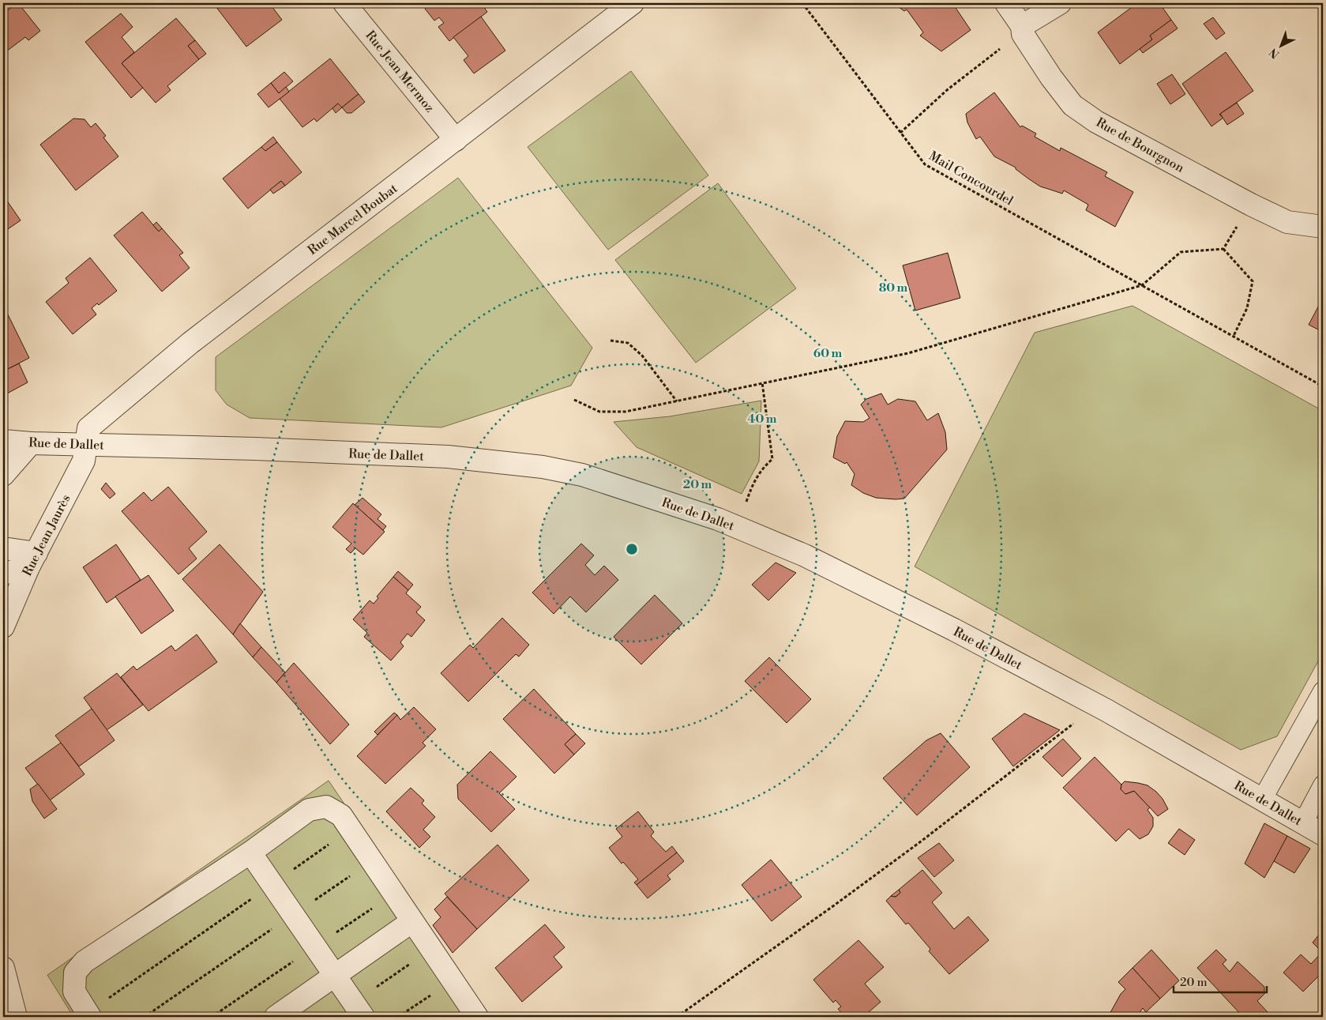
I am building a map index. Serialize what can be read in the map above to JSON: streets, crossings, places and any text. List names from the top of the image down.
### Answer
{
  "streets": {
    "street": [
      "Rue Jean Mermoz",
      "Rue de Bourgnon",
      "Rue Marcel Boubat",
      "Rue de Dallet",
      "Rue Jean Jaurès"
    ],
    "path": ["Mail Concourdel"]
  },
  "crossings": [
    ["Rue Jean Mermoz", "Rue Marcel Boubat"],
    ["Rue Marcel Boubat", "Rue de Dallet"],
    ["Rue Marcel Boubat", "Rue Jean Jaurès"],
    ["Rue de Dallet", "Rue Jean Jaurès"]
  ],
  "scale_bar": "20 m",
  "north": "bottom left",
  "rings": [
    "80 m",
    "60 m",
    "40 m",
    "20 m"
  ]
}
